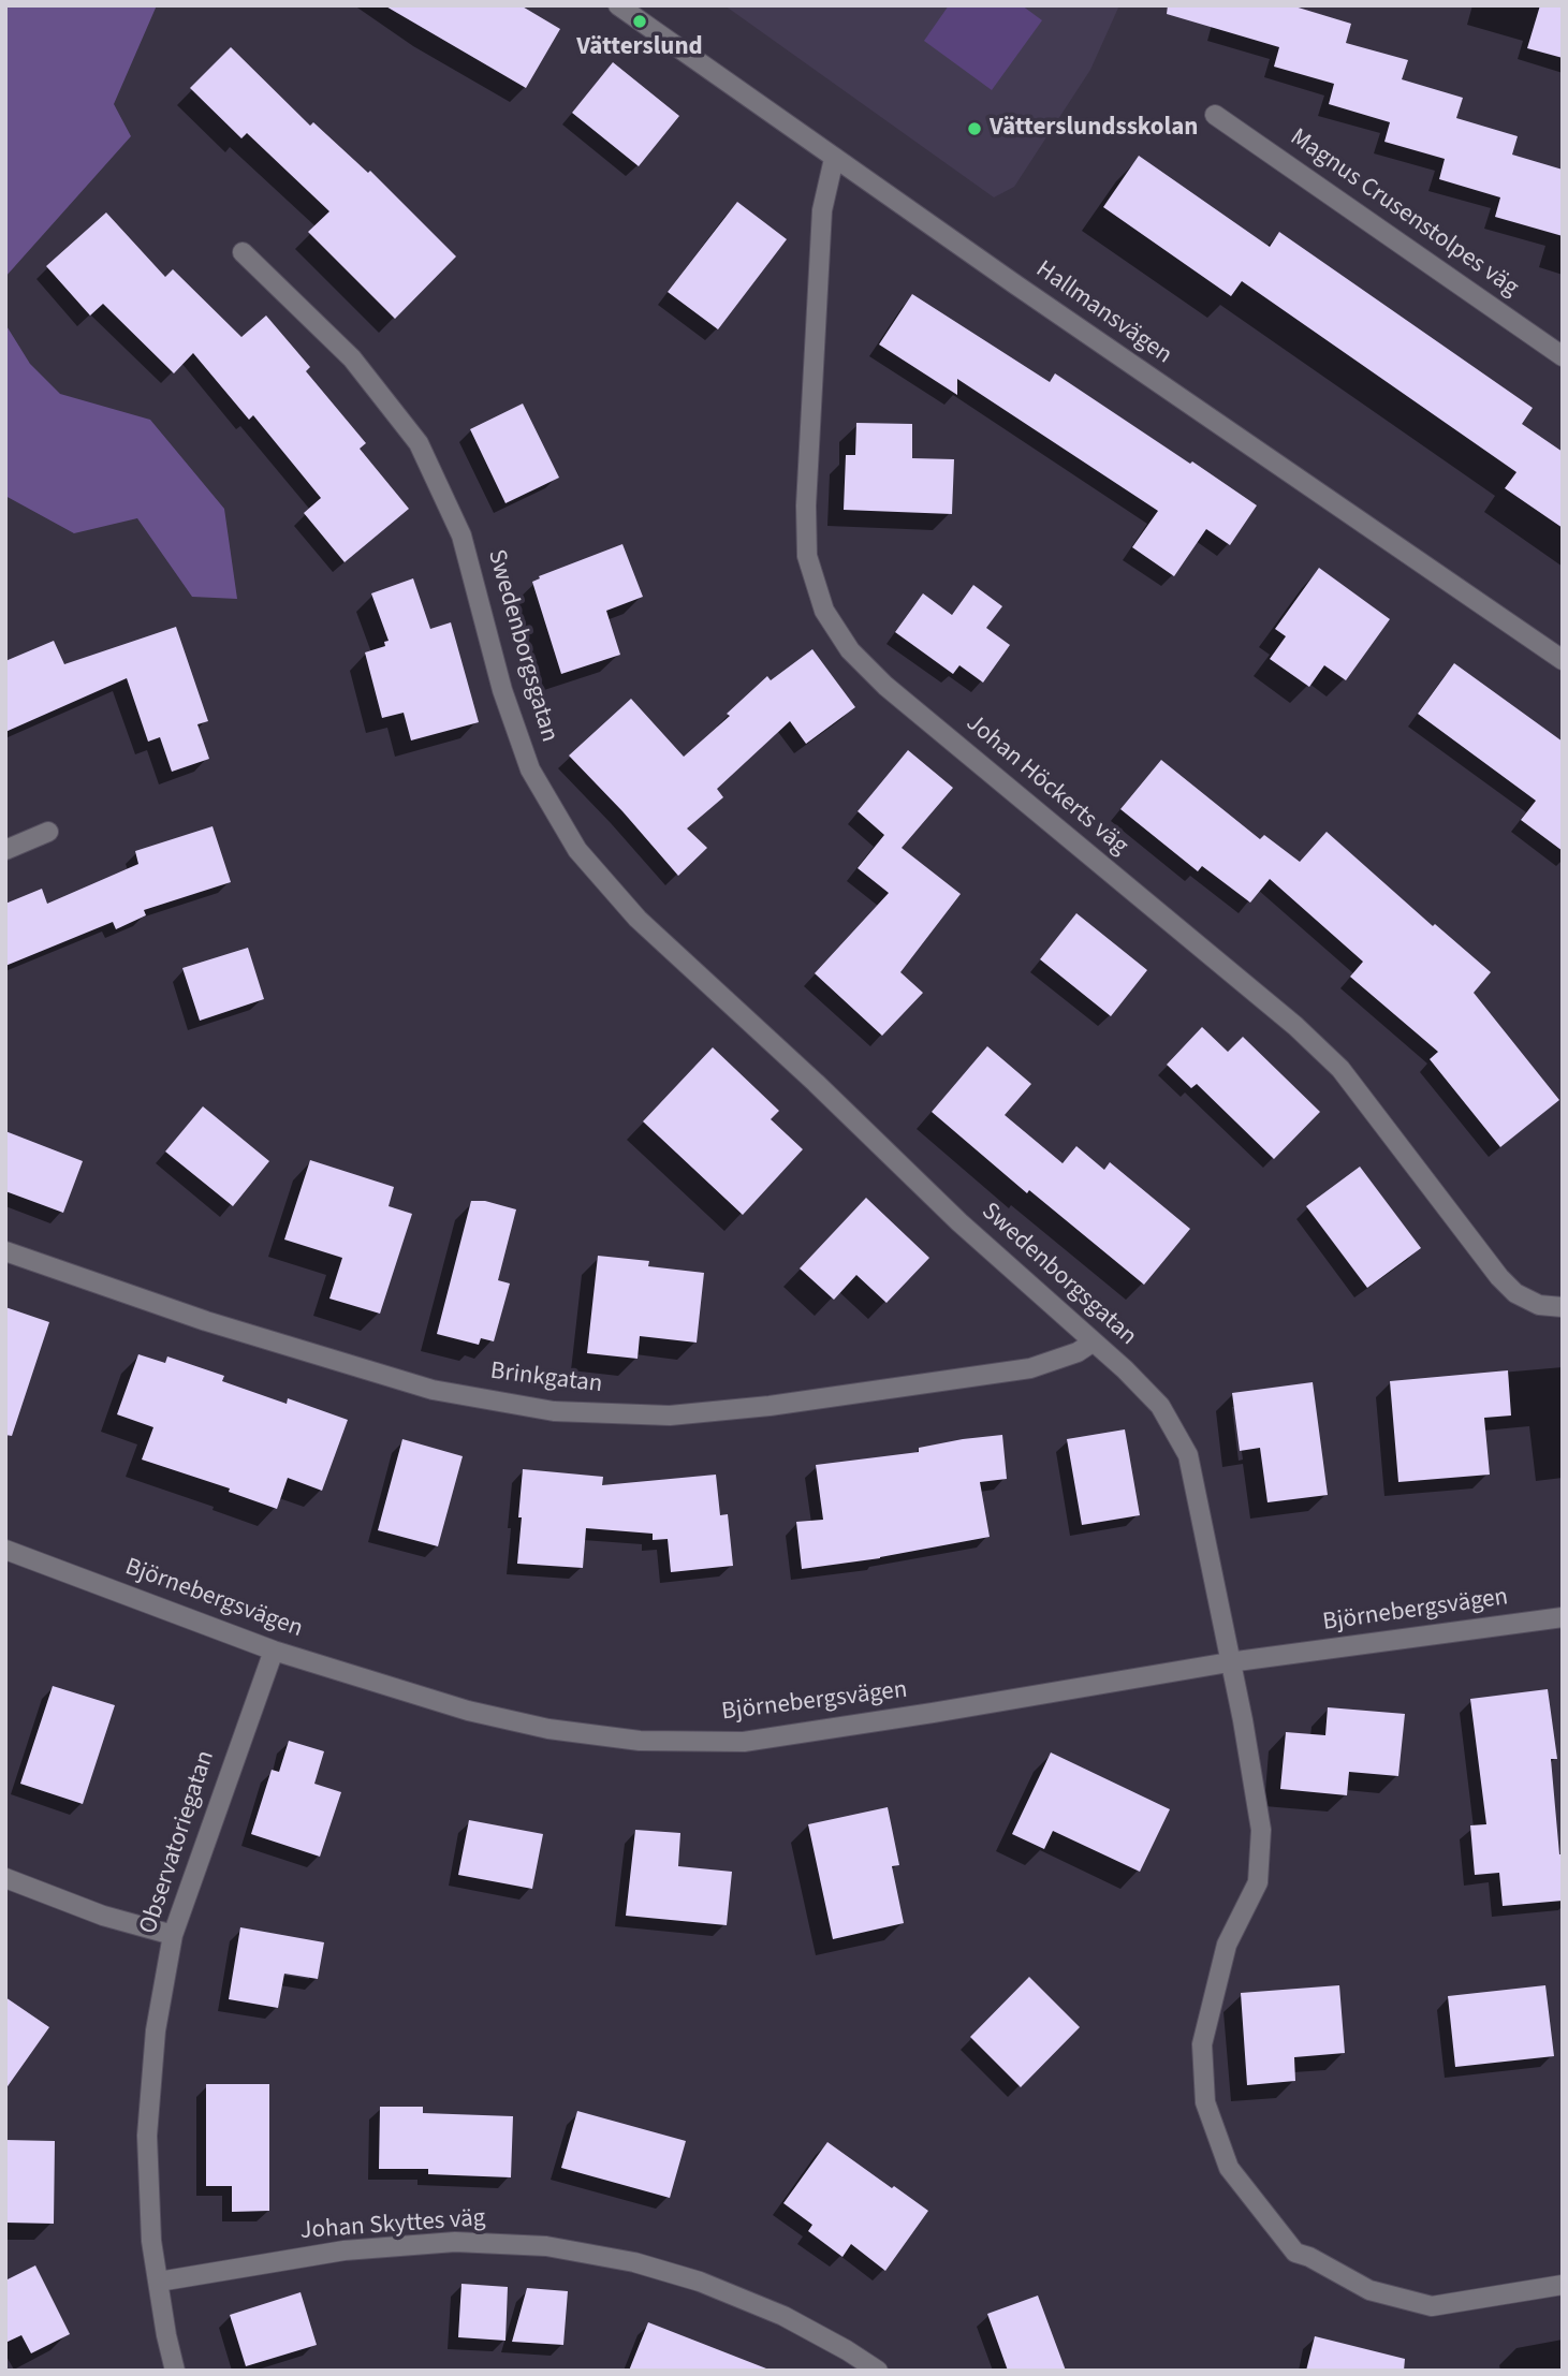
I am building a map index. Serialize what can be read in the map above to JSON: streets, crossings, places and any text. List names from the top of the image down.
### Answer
{
  "streets": {
    "street": [
      "Magnus Crusenstolpes väg",
      "Hallmansvägen",
      "Swedenborgsgatan",
      "Johan Höckerts väg",
      "Brinkgatan",
      "Björnebergsvägen",
      "Observatoriegatan",
      "Johan Skyttes väg"
    ]
  },
  "crossings": [
    ["Hallmansvägen", "Johan Höckerts väg"],
    ["Swedenborgsgatan", "Brinkgatan"],
    ["Swedenborgsgatan", "Björnebergsvägen"],
    ["Björnebergsvägen", "Observatoriegatan"],
    ["Observatoriegatan", "Johan Skyttes väg"]
  ],
  "places": ["Vätterslund", "Vätterslundsskolan"]
}
